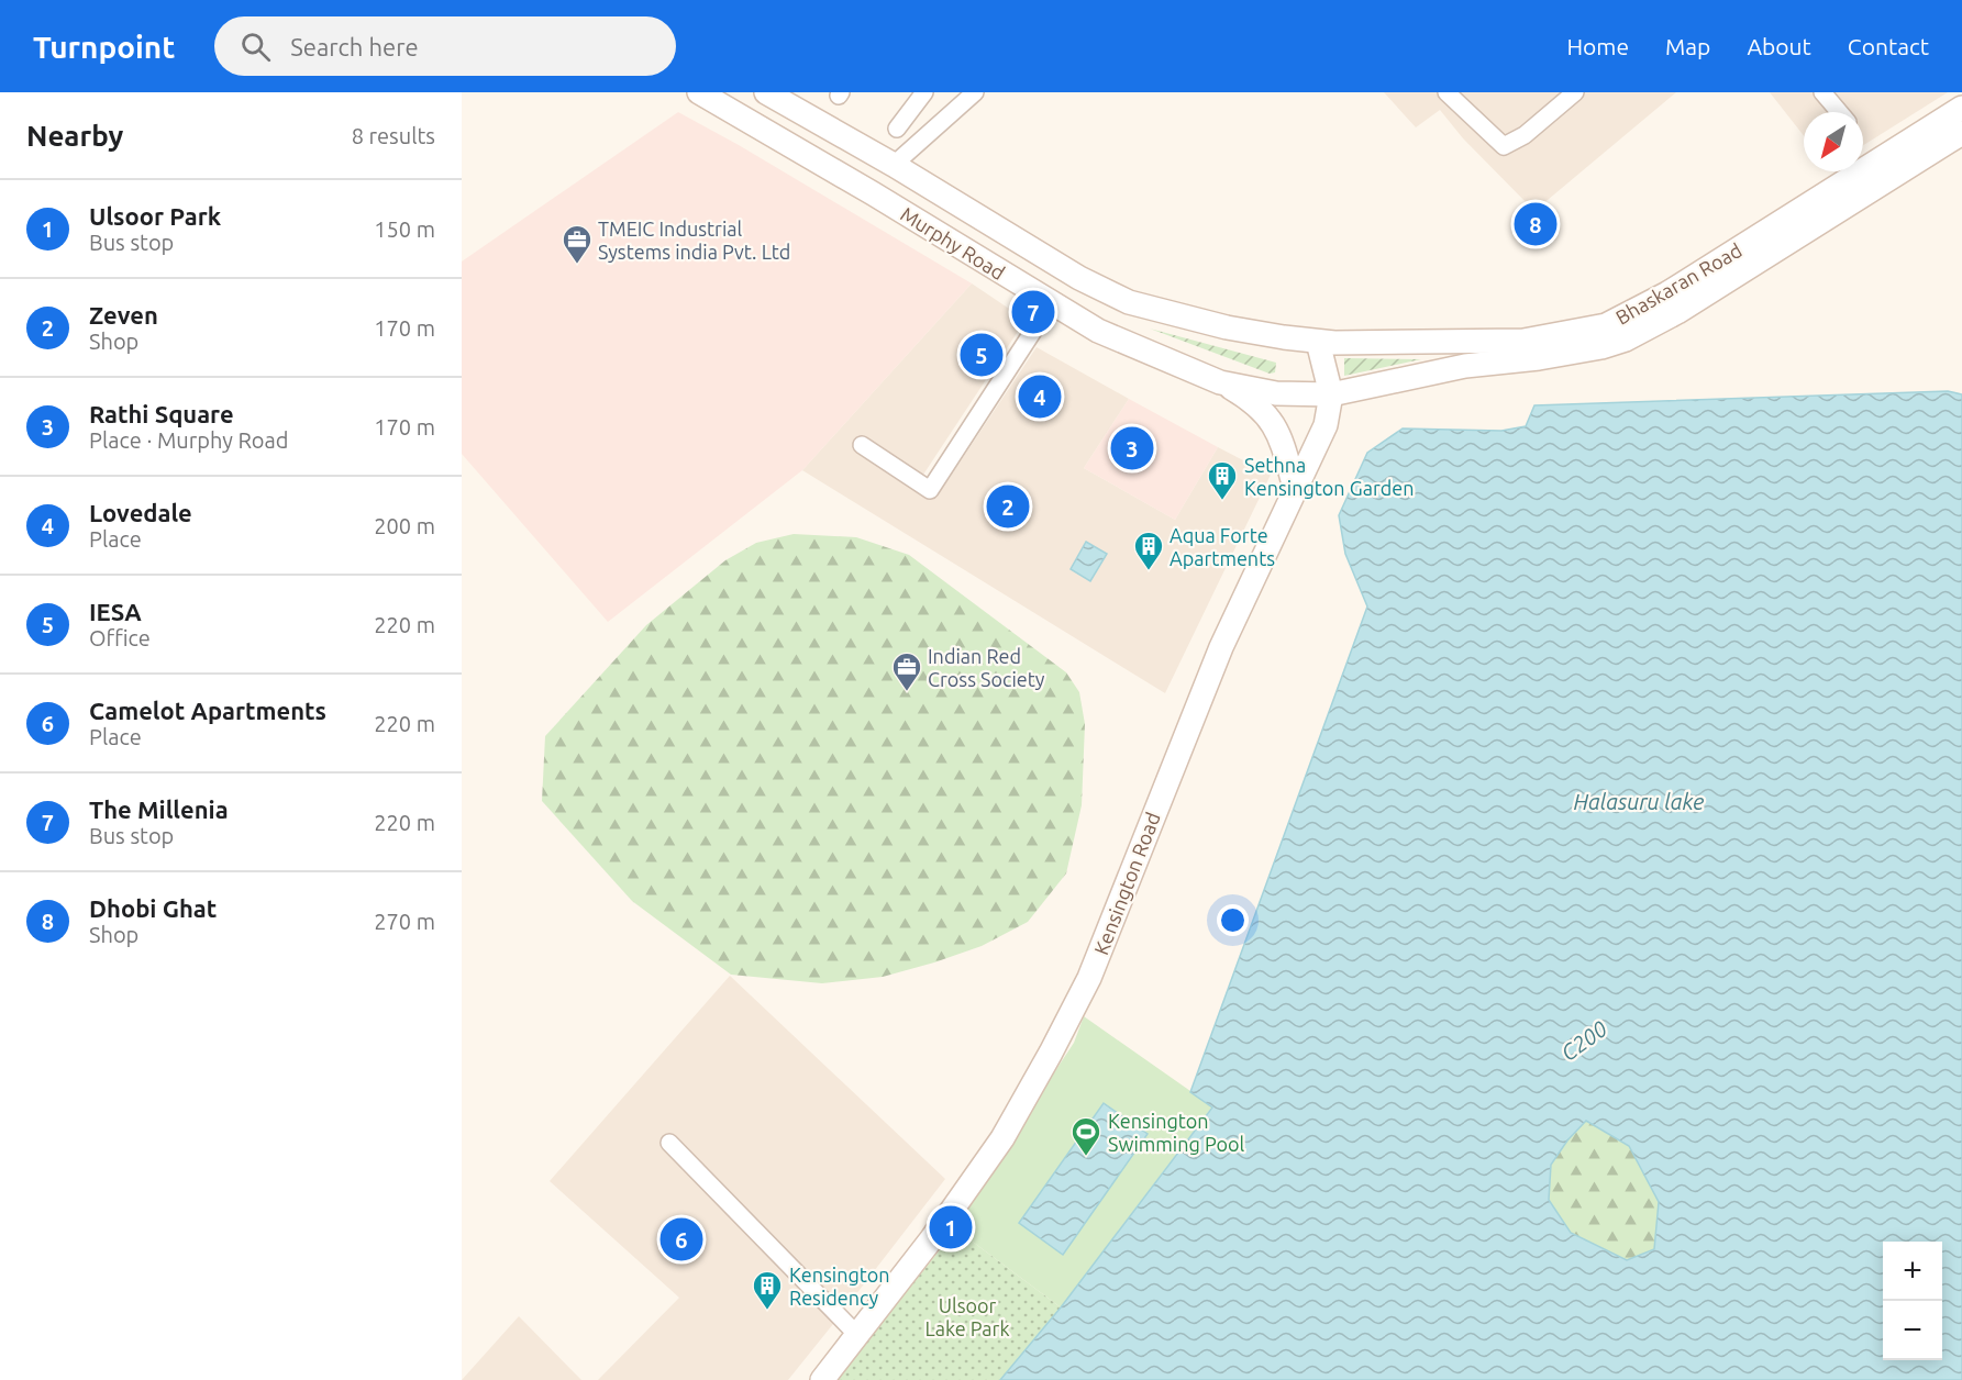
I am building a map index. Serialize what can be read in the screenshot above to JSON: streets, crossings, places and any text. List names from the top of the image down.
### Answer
{
  "streets": {
    "main road": ["Murphy Road", "Bhaskaran Road", "Kensington Road"]
  },
  "crossings": [
    ["Murphy Road", "Bhaskaran Road"],
    ["Murphy Road", "Kensington Road"],
    ["Bhaskaran Road", "Kensington Road"]
  ],
  "water": ["Halasuru lake", "C200"],
  "parks": ["Ulsoor Lake Park"],
  "places": {
    "office": ["TMEIC Industrial Systems india Pvt. Ltd", "Indian Red Cross Society"],
    "building": ["Sethna Kensington Garden", "Aqua Forte Apartments", "Kensington Residency"],
    "sports": ["Kensington Swimming Pool"]
  },
  "north": "bottom left",
  "page": {
    "header": "Turnpoint",
    "search": "Search here",
    "nav": [
      "Home",
      "Map",
      "About",
      "Contact"
    ],
    "heading": ["Nearby", "8 results"],
    "list": [
      {
        "mark": "1",
        "name": "Ulsoor Park",
        "note": "Bus stop",
        "value": "150 m"
      },
      {
        "mark": "2",
        "name": "Zeven",
        "note": "Shop",
        "value": "170 m"
      },
      {
        "mark": "3",
        "name": "Rathi Square",
        "note": "Place · Murphy Road",
        "value": "170 m"
      },
      {
        "mark": "4",
        "name": "Lovedale",
        "note": "Place",
        "value": "200 m"
      },
      {
        "mark": "5",
        "name": "IESA",
        "note": "Office",
        "value": "220 m"
      },
      {
        "mark": "6",
        "name": "Camelot Apartments",
        "note": "Place",
        "value": "220 m"
      },
      {
        "mark": "7",
        "name": "The Millenia",
        "note": "Bus stop",
        "value": "220 m"
      },
      {
        "mark": "8",
        "name": "Dhobi Ghat",
        "note": "Shop",
        "value": "270 m"
      }
    ],
    "pins": [
      "8",
      "7",
      "5",
      "4",
      "3",
      "2",
      "1",
      "6"
    ],
    "map_buttons": ["+", "−"]
  }
}
